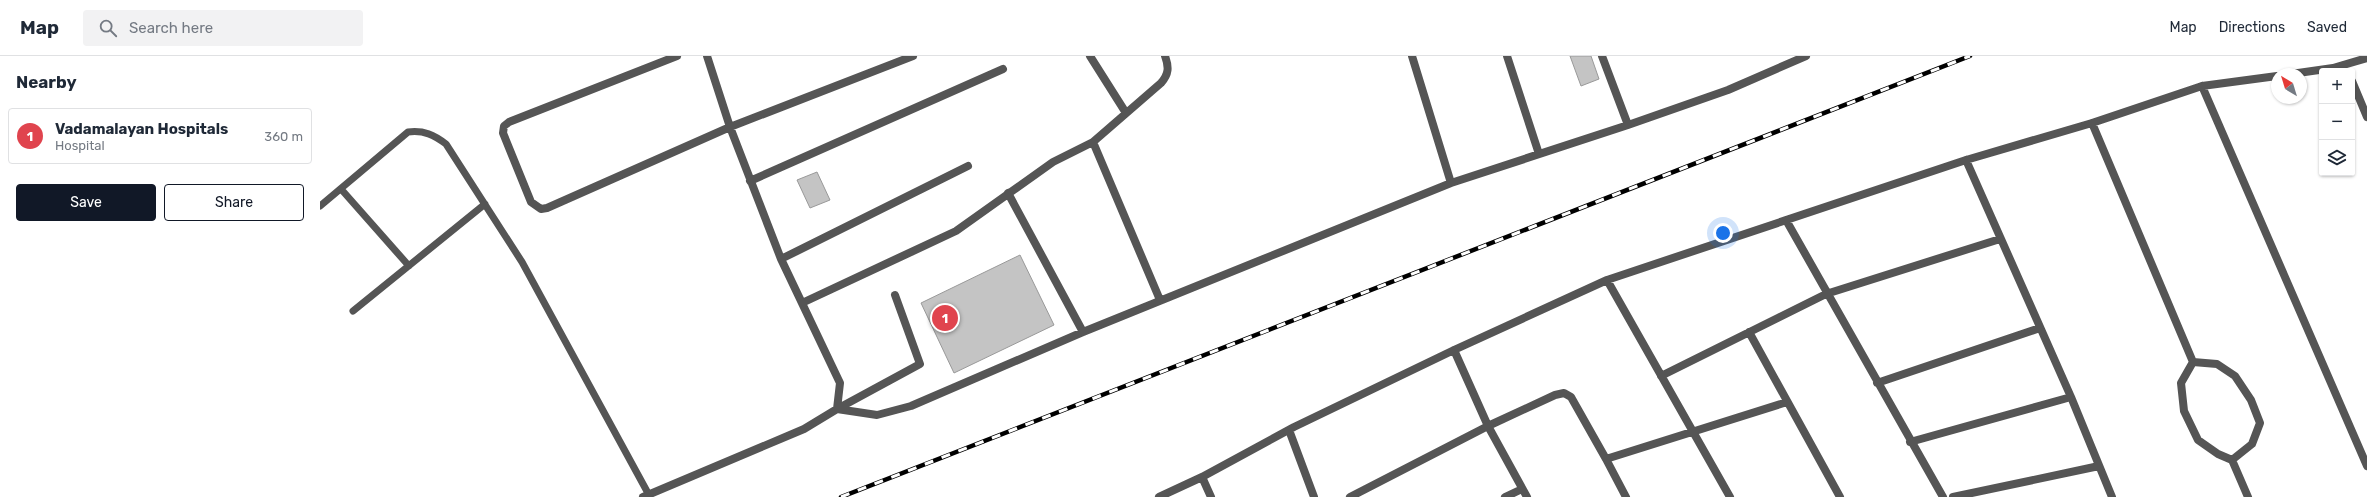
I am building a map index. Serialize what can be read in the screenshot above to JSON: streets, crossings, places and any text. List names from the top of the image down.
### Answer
{
  "north": "top left",
  "page": {
    "header": "Map",
    "search": "Search here",
    "nav": ["Map", "Directions", "Saved"],
    "heading": "Nearby",
    "map_buttons": ["+", "−"],
    "list": [
      {
        "mark": "1",
        "name": "Vadamalayan Hospitals",
        "note": "Hospital",
        "value": "360 m"
      }
    ],
    "buttons": ["Save", "Share"],
    "pins": "1"
  }
}
